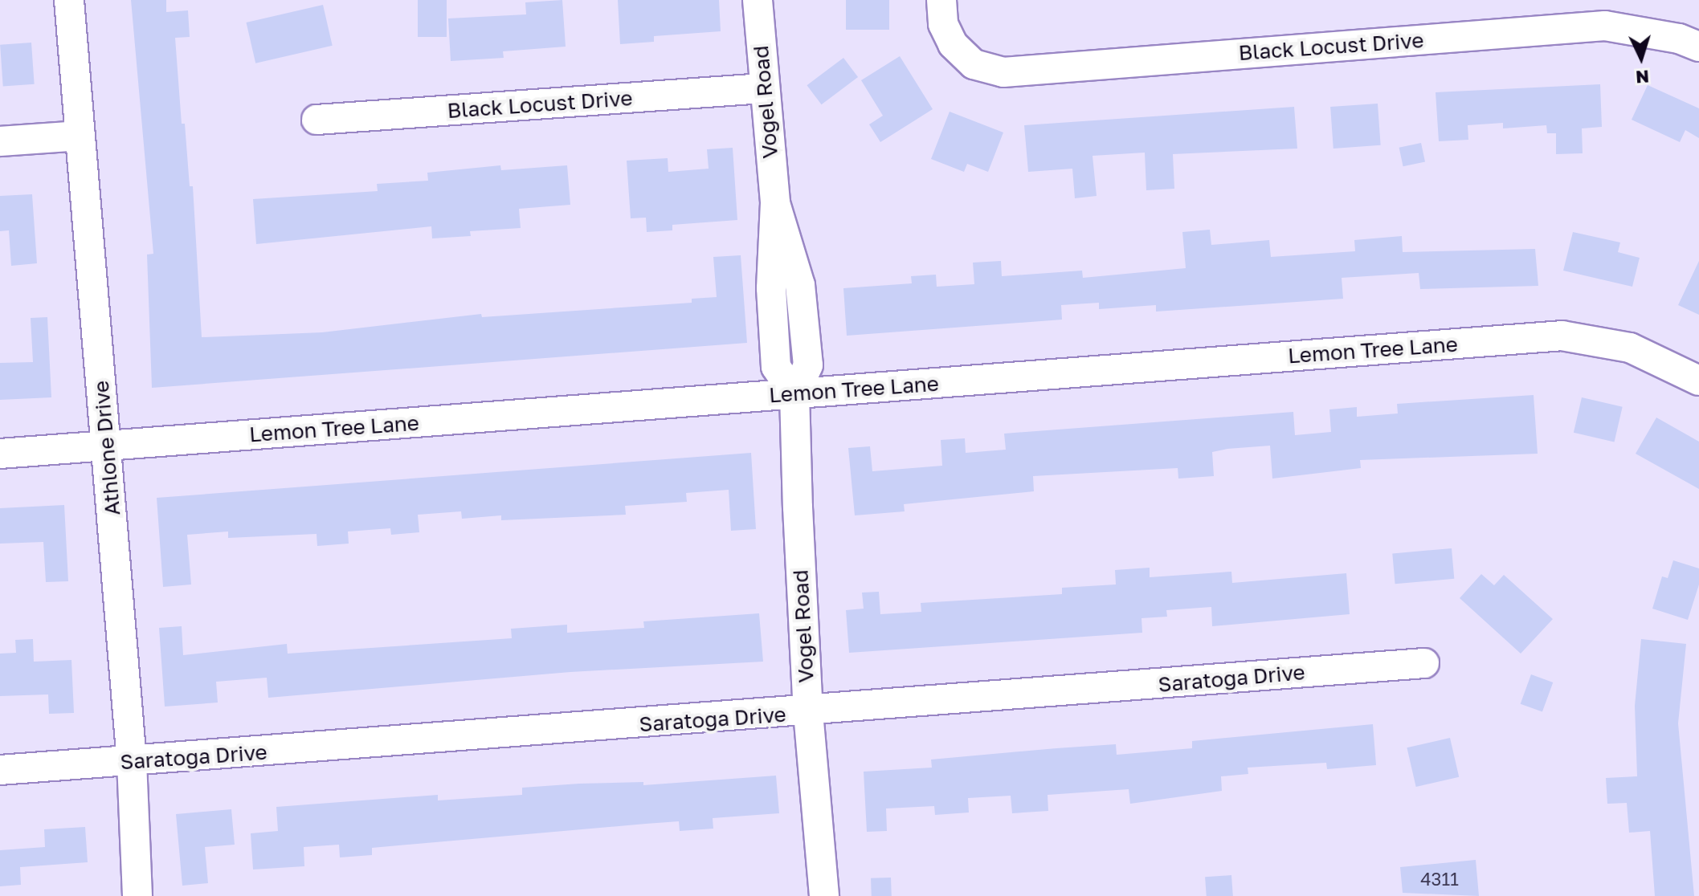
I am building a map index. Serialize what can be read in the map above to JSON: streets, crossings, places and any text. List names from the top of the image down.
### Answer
{
  "streets": {
    "street": [
      "Black Locust Drive",
      "Vogel Road",
      "Lemon Tree Lane",
      "Athlone Drive",
      "Saratoga Drive"
    ]
  },
  "crossings": [
    ["Black Locust Drive", "Vogel Road"],
    ["Vogel Road", "Lemon Tree Lane"],
    ["Vogel Road", "Saratoga Drive"],
    ["Lemon Tree Lane", "Athlone Drive"],
    ["Athlone Drive", "Saratoga Drive"]
  ],
  "house_numbers": ["4311"],
  "north": "bottom"
}
